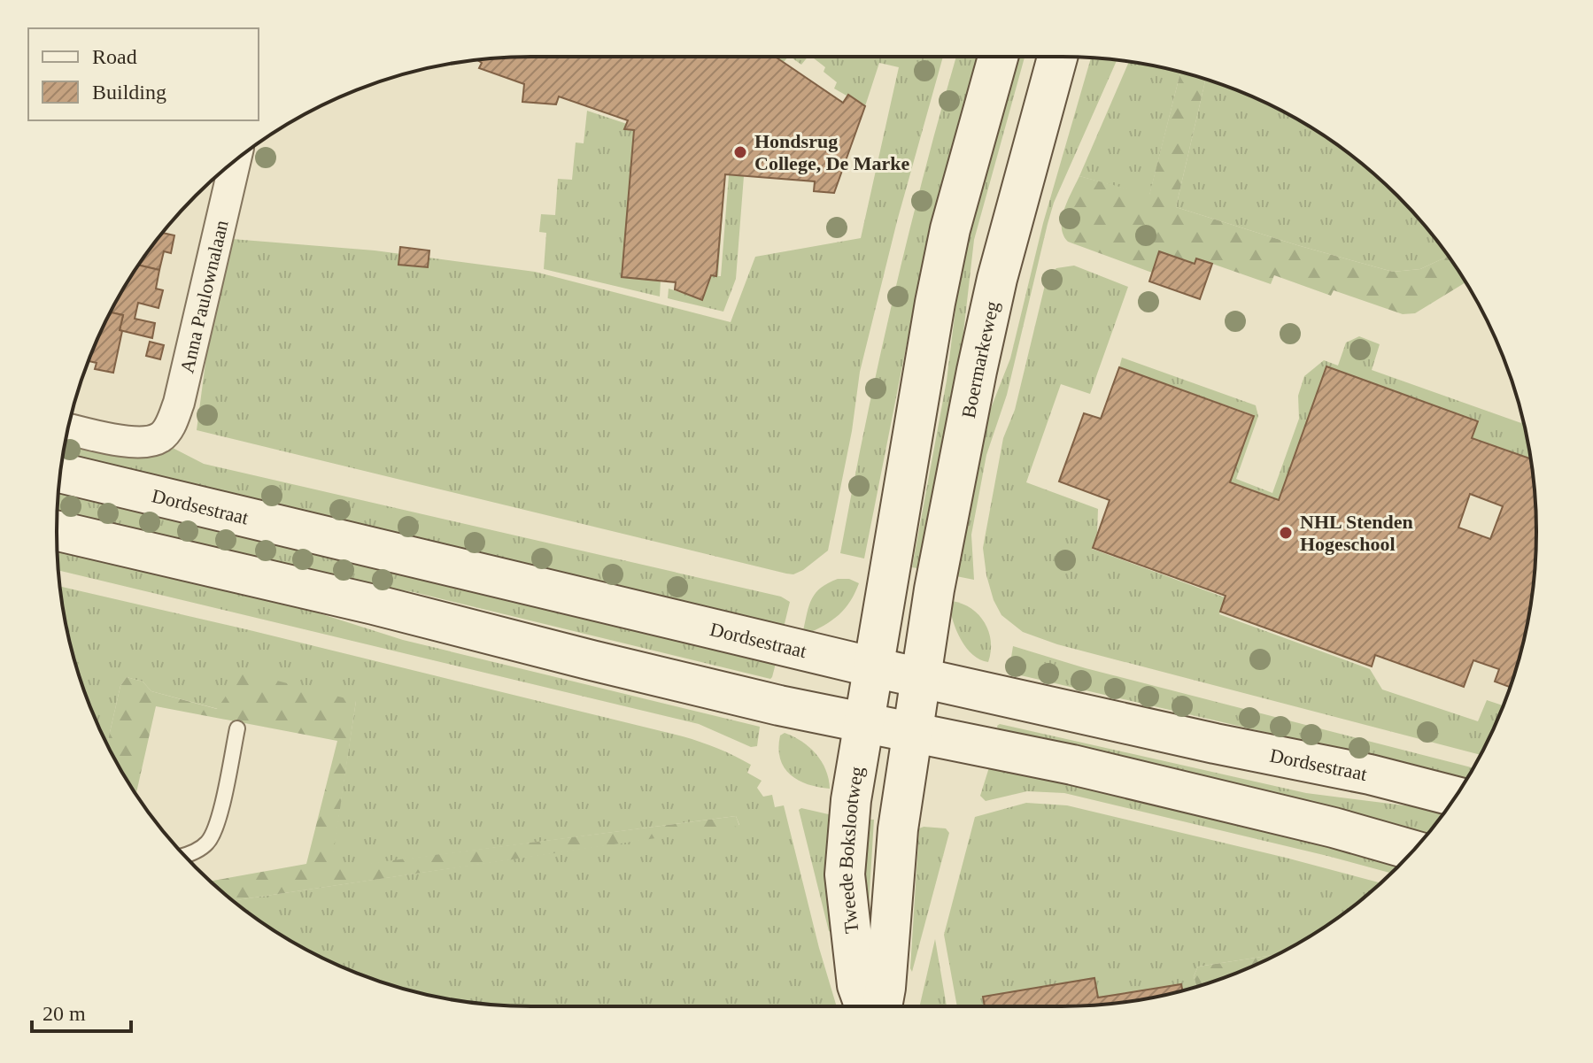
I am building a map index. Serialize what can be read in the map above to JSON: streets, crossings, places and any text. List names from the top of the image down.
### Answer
{
  "streets": {
    "main road": ["Boermarkeweg", "Dordsestraat", "Tweede Bokslootweg"],
    "street": ["Anna Paulownalaan"]
  },
  "crossings": [
    ["Boermarkeweg", "Dordsestraat"],
    ["Boermarkeweg", "Tweede Bokslootweg"],
    ["Dordsestraat", "Tweede Bokslootweg"]
  ],
  "places": ["Hondsrug College, De Marke", "NHL Stenden Hogeschool"],
  "legend": ["Road", "Building"],
  "scale_bar": "20 m"
}
